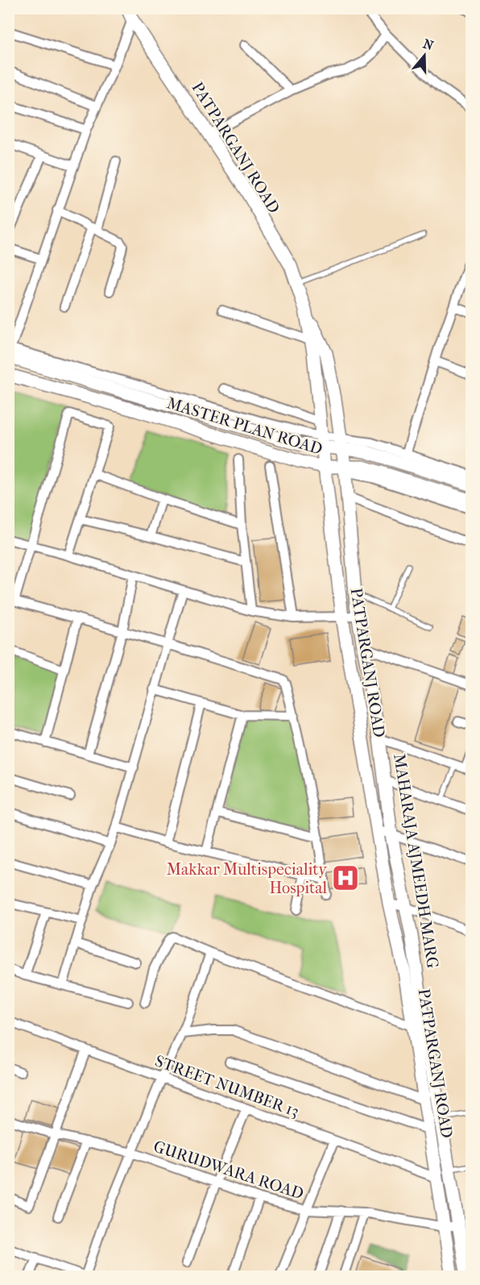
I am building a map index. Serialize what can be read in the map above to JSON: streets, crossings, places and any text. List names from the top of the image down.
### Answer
{
  "streets": {
    "main road": ["PATPARGANJ ROAD", "MASTER PLAN ROAD", "MAHARAJA AJMEEDH MARG"],
    "street": ["STREET NUMBER 13", "GURUDWARA ROAD"]
  },
  "crossings": [
    ["PATPARGANJ ROAD", "MASTER PLAN ROAD"],
    ["PATPARGANJ ROAD", "MAHARAJA AJMEEDH MARG"],
    ["PATPARGANJ ROAD", "STREET NUMBER 13"],
    ["PATPARGANJ ROAD", "GURUDWARA ROAD"],
    ["MASTER PLAN ROAD", "MAHARAJA AJMEEDH MARG"],
    ["MAHARAJA AJMEEDH MARG", "GURUDWARA ROAD"]
  ],
  "places": {
    "hospital": ["Makkar Multispeciality Hospital"]
  },
  "north": "top"
}
